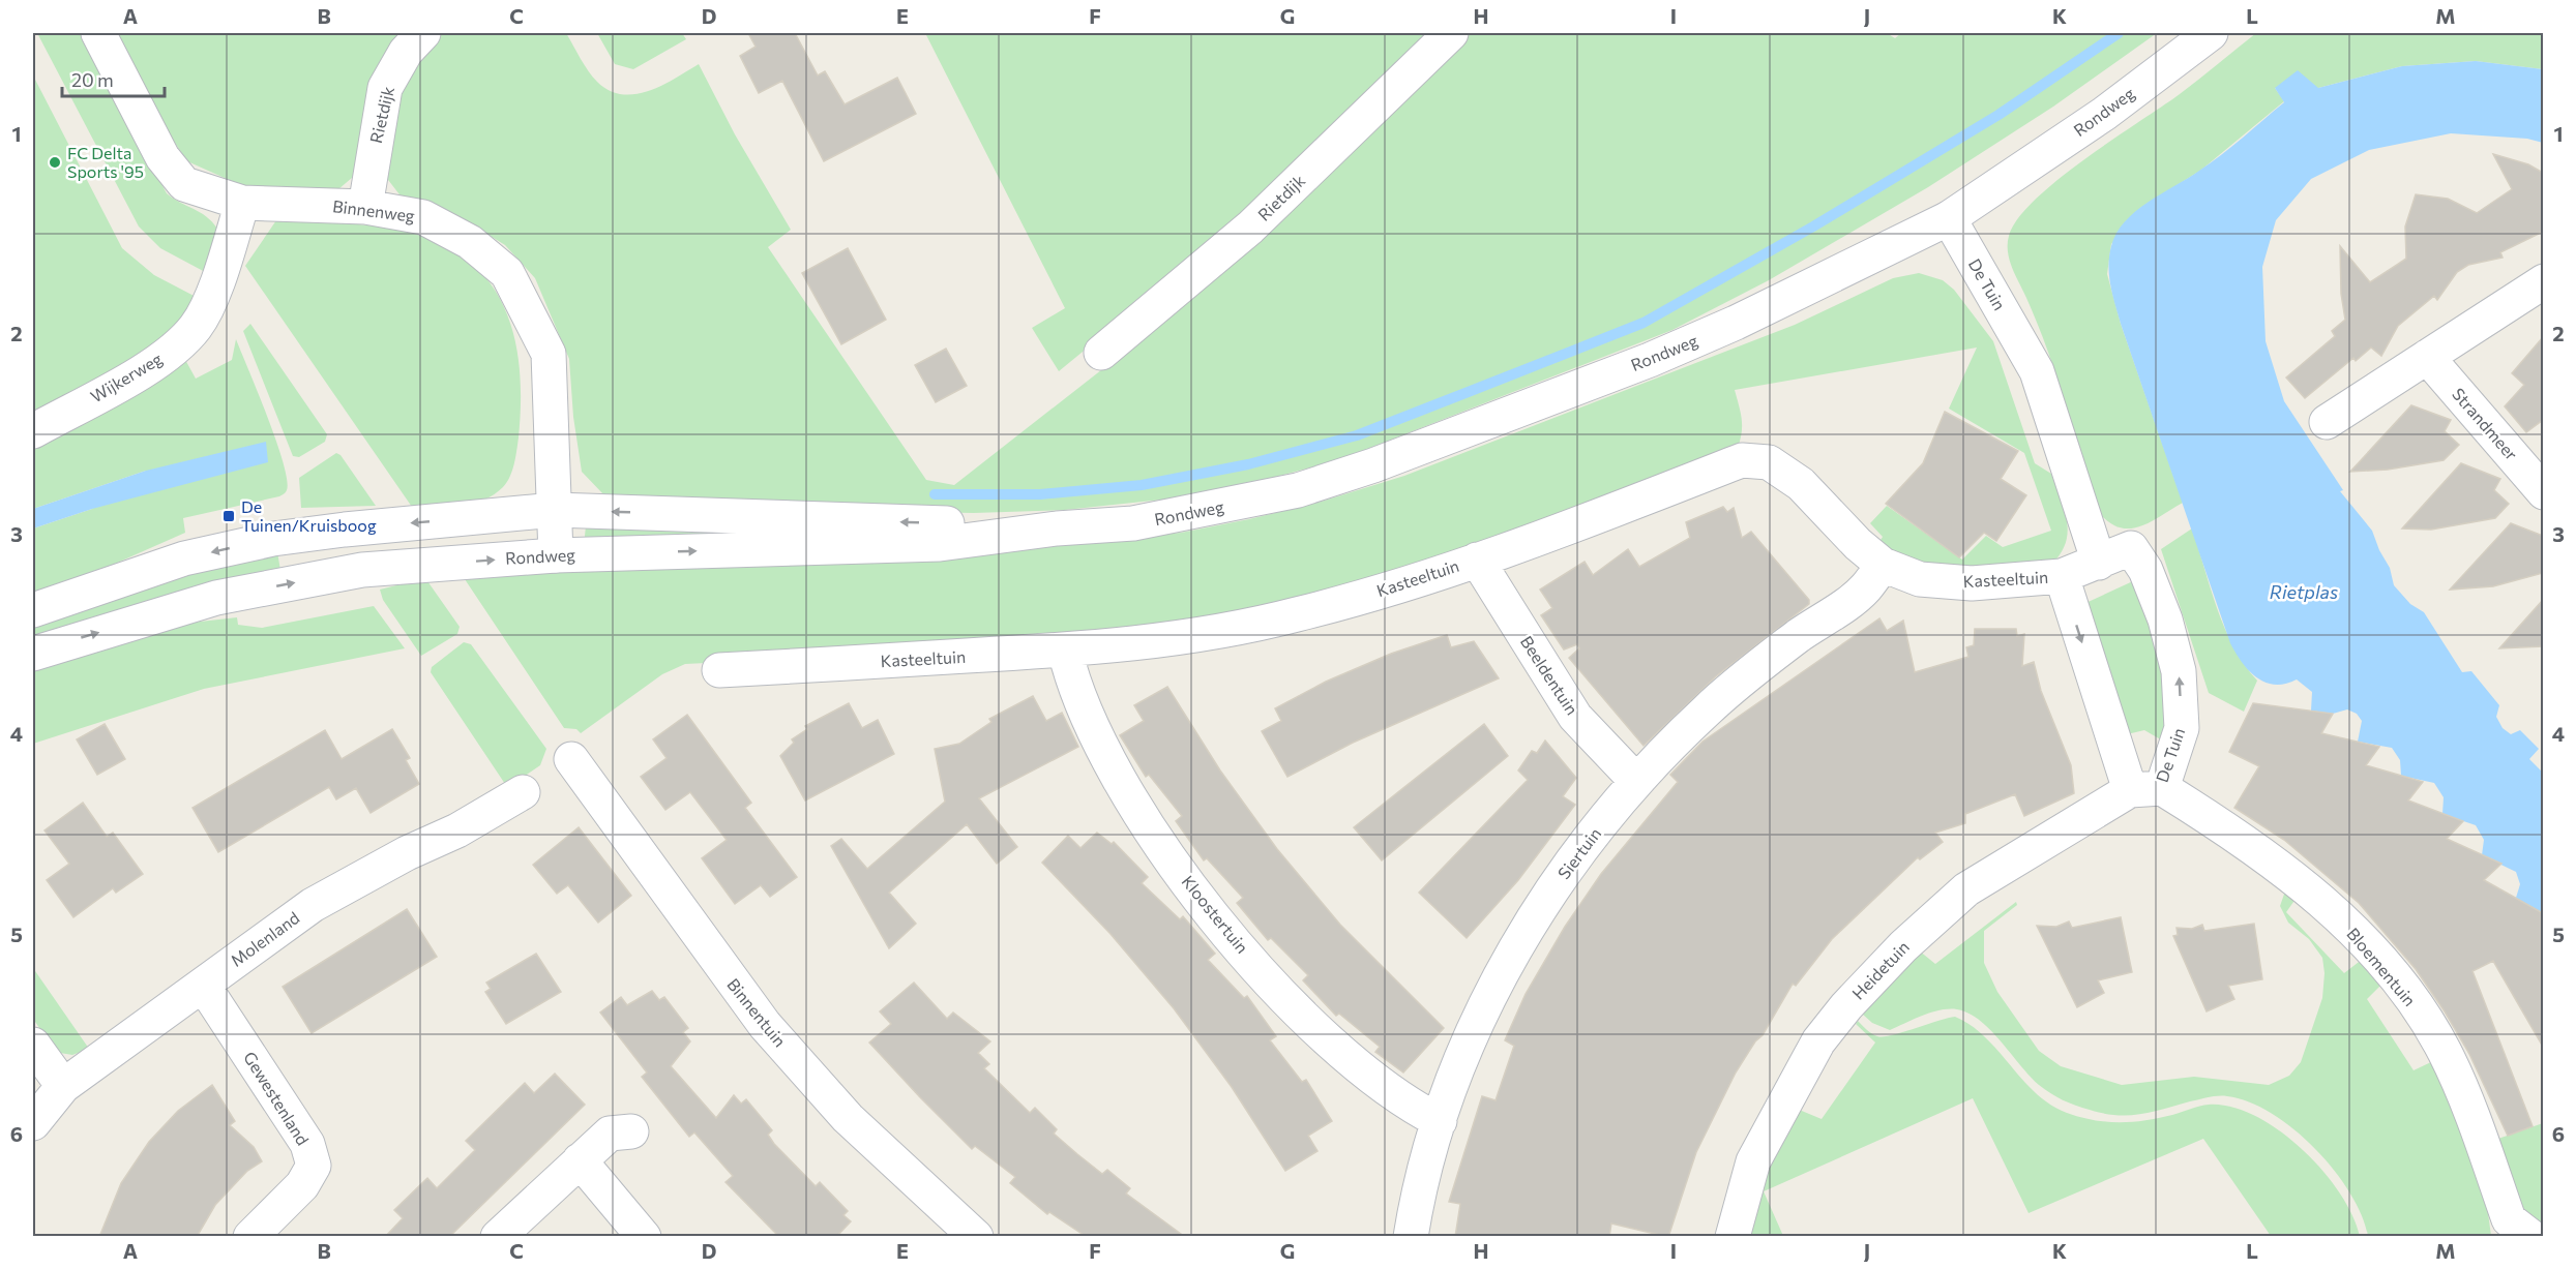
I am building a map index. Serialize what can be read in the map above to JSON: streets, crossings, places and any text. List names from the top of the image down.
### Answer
{
  "streets": {
    "street": [
      "Rondweg",
      "Rietdijk",
      "Binnenweg",
      "De Tuin",
      "Wijkerweg",
      "Strandmeer",
      "Kasteeltuin",
      "Beeldentuin",
      "Siertuin",
      "Kloostertuin",
      "Molenland",
      "Bloementuin",
      "Heidetuin",
      "Binnentuin",
      "Gewestenland"
    ]
  },
  "crossings": [
    ["Rondweg", "Binnenweg"],
    ["Rondweg", "De Tuin"],
    ["Rietdijk", "Binnenweg"],
    ["Binnenweg", "Wijkerweg"],
    ["De Tuin", "Kasteeltuin"],
    ["De Tuin", "Bloementuin"],
    ["De Tuin", "Heidetuin"],
    ["Kasteeltuin", "Beeldentuin"],
    ["Kasteeltuin", "Siertuin"],
    ["Kasteeltuin", "Kloostertuin"],
    ["Beeldentuin", "Siertuin"],
    ["Siertuin", "Kloostertuin"],
    ["Molenland", "Gewestenland"],
    ["Bloementuin", "Heidetuin"]
  ],
  "water": ["Rietplas"],
  "places": {
    "other": ["FC Delta Sports '95"],
    "transit": ["De Tuinen/Kruisboog"]
  },
  "scale_bar": "20 m",
  "grid": {
    "columns": [
      "A",
      "B",
      "C",
      "D",
      "E",
      "F",
      "G",
      "H",
      "I",
      "J",
      "K",
      "L",
      "M"
    ],
    "rows": [
      "1",
      "2",
      "3",
      "4",
      "5",
      "6"
    ]
  }
}
